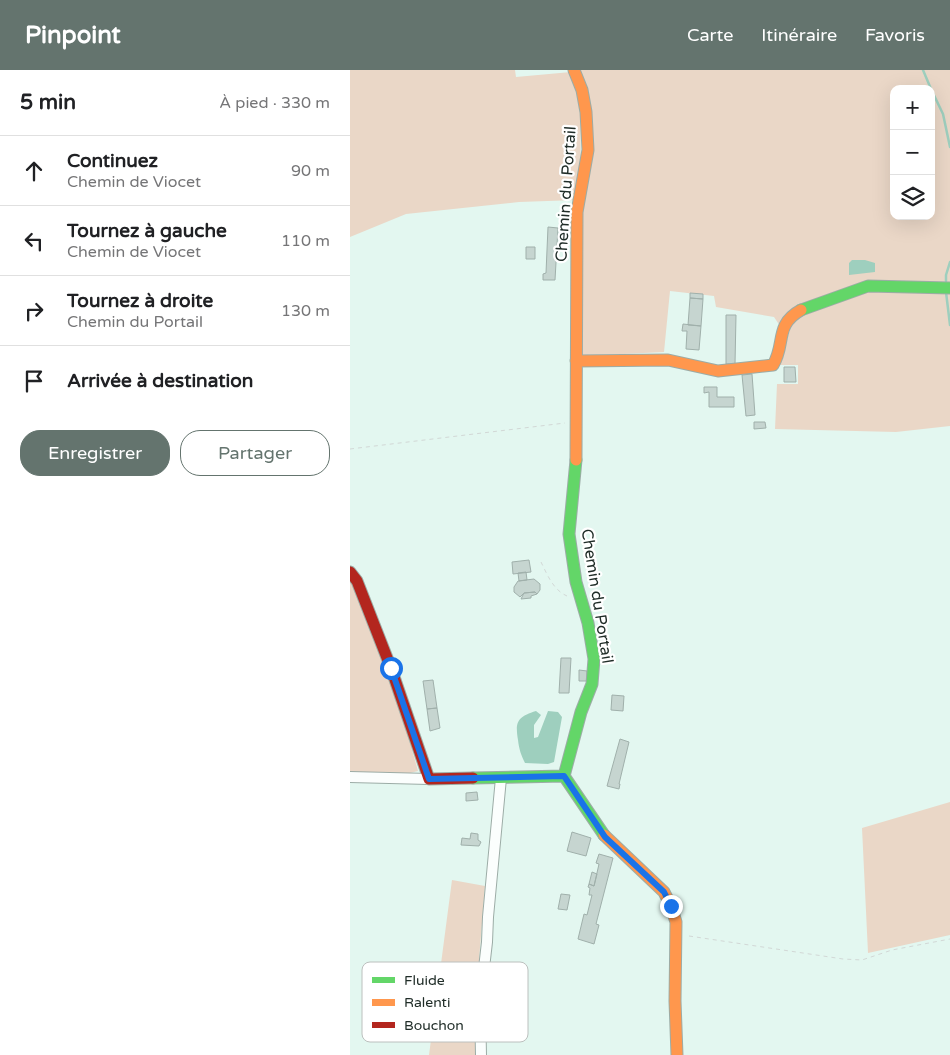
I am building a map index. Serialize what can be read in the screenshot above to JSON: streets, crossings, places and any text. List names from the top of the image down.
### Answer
{
  "streets": {
    "street": ["Chemin du Portail"]
  },
  "legend": ["Fluide", "Ralenti", "Bouchon"],
  "page": {
    "header": "Pinpoint",
    "nav": ["Carte", "Itinéraire", "Favoris"],
    "heading": ["5 min", "À pied · 330 m"],
    "map_buttons": ["+", "−"],
    "list": [
      ["Continuez", "Chemin de Viocet", "90 m"],
      ["Tournez à gauche", "Chemin de Viocet", "110 m"],
      ["Tournez à droite", "Chemin du Portail", "130 m"],
      "Arrivée à destination"
    ],
    "buttons": ["Enregistrer", "Partager"]
  }
}
